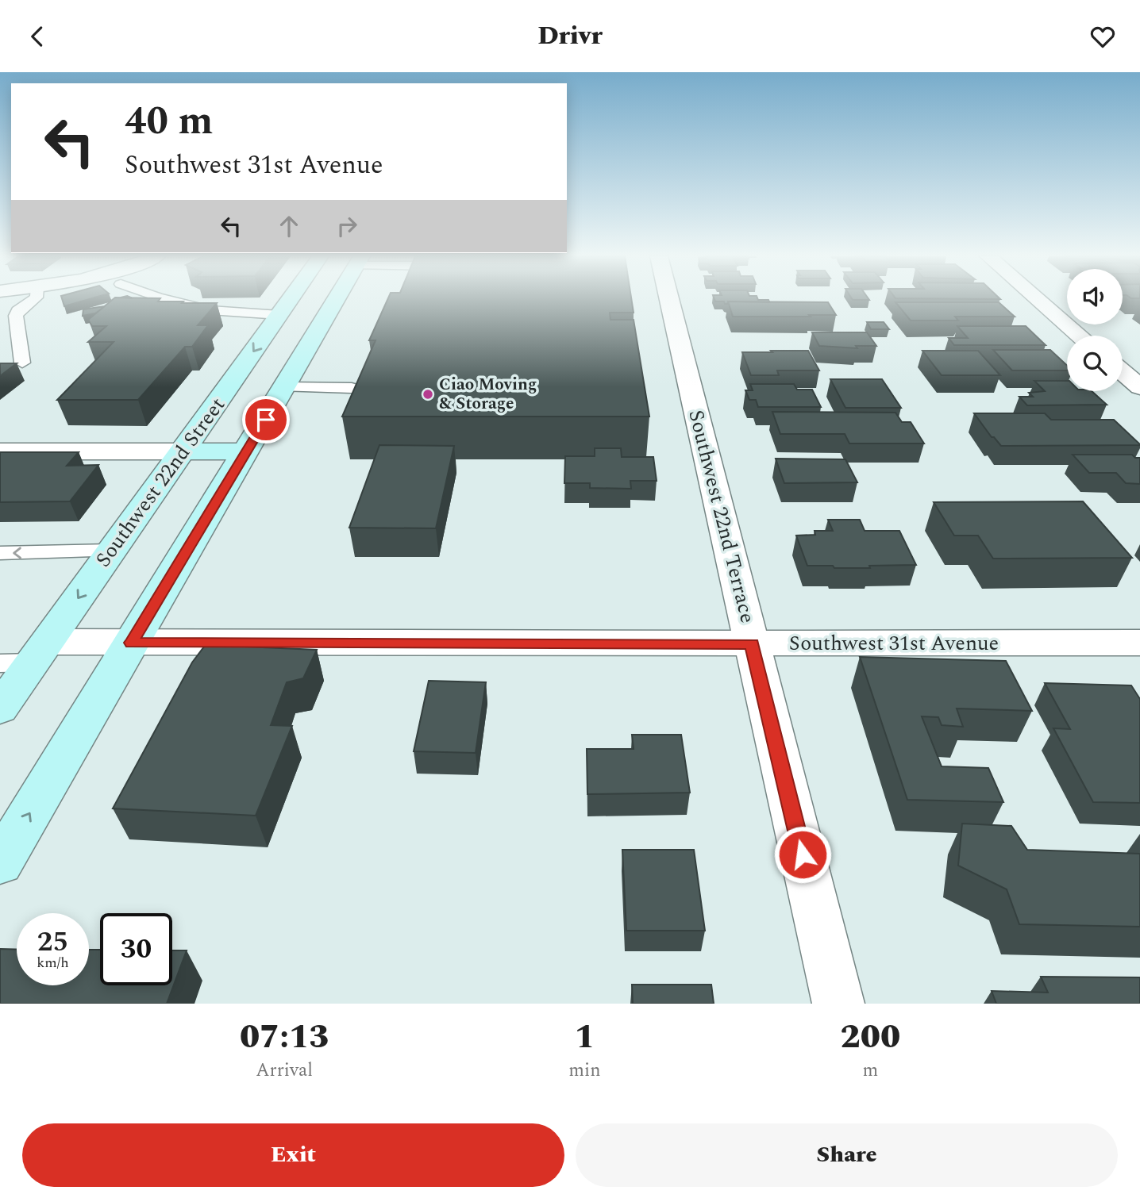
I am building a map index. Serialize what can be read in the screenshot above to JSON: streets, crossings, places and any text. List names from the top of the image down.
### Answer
{
  "streets": {
    "main road": ["Southwest 22nd Street"],
    "street": ["Southwest 22nd Terrace", "Southwest 31st Avenue"]
  },
  "crossings": [
    ["Southwest 22nd Street", "Southwest 31st Avenue"],
    ["Southwest 22nd Terrace", "Southwest 31st Avenue"]
  ],
  "places": ["Ciao Moving & Storage"],
  "page": {
    "header": "Drivr",
    "turn": ["40 m", "Southwest 31st Avenue"],
    "speed": "25 km/h",
    "limit": "30",
    "eta": [
      "07:13",
      "Arrival",
      "1",
      "min",
      "200",
      "m"
    ],
    "buttons": ["Exit", "Share"]
  }
}
